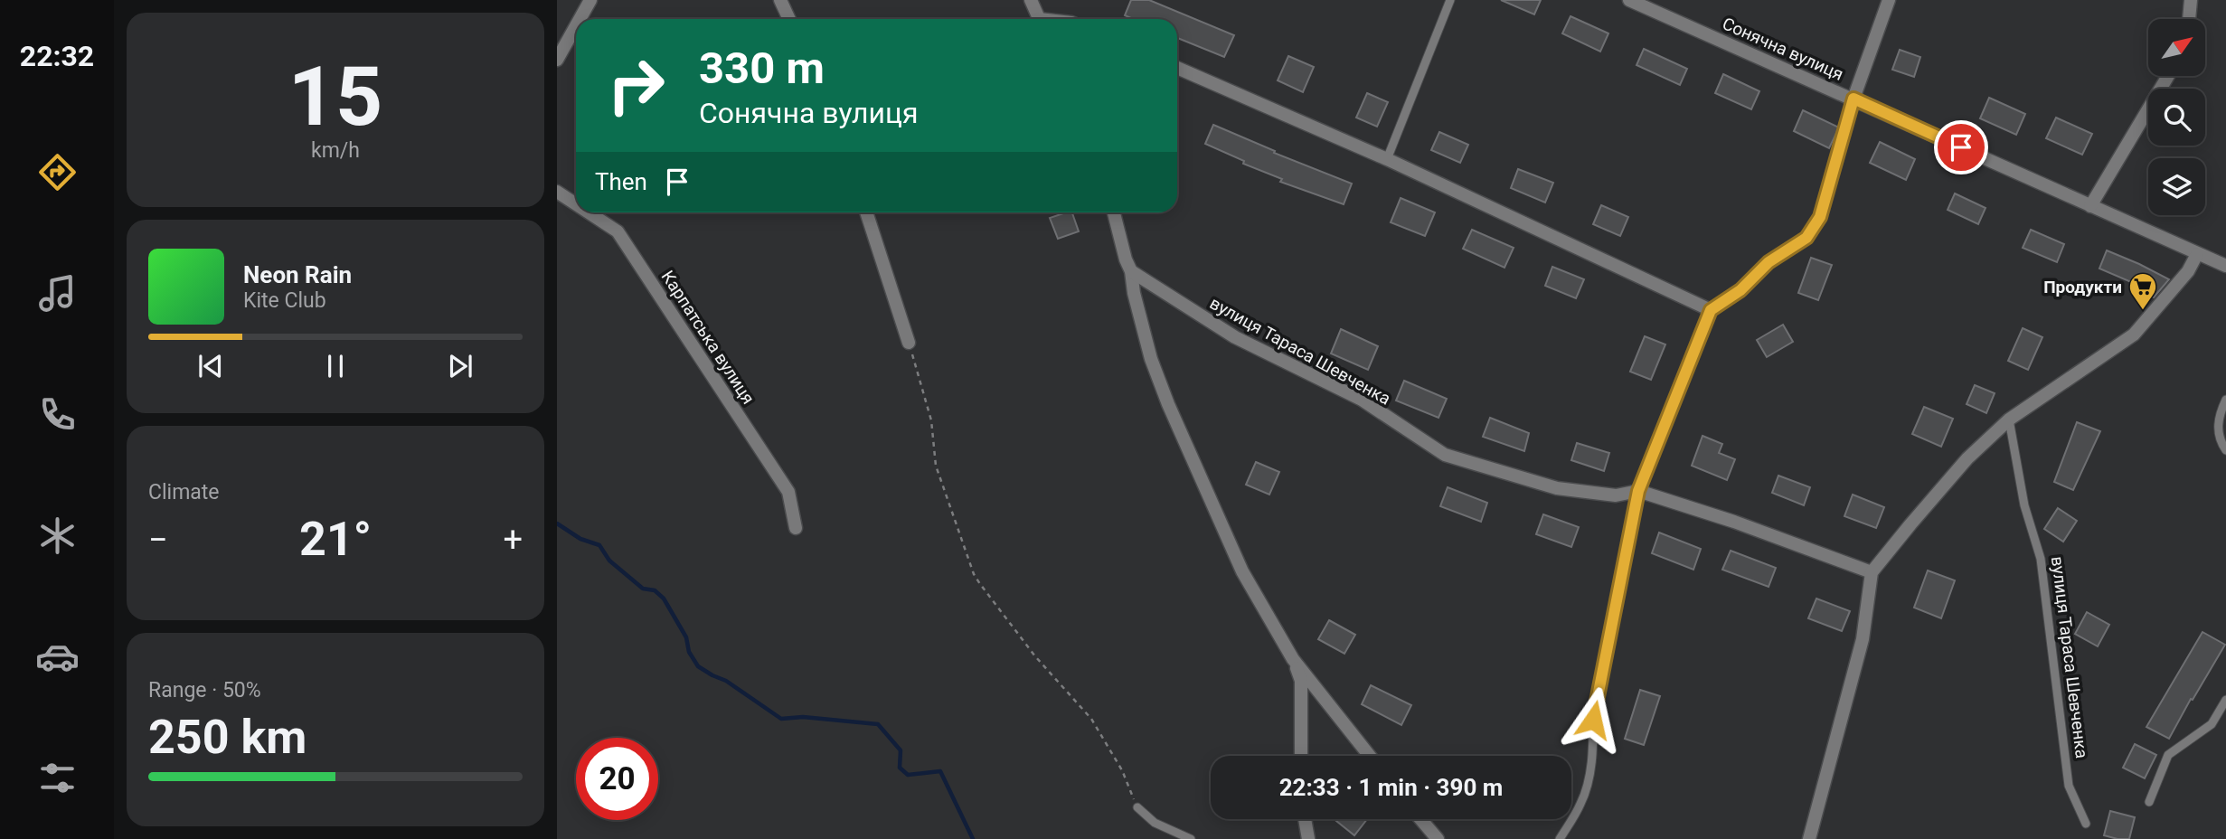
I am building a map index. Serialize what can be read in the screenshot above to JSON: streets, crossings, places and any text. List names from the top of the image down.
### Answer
{
  "streets": {
    "street": ["Сонячна вулиця", "Карпатська вулиця", "вулиця Тараса Шевченка"]
  },
  "places": {
    "supermarket": ["Продукти"]
  },
  "north": "top right",
  "page": {
    "tabs": "22:32",
    "tile": [
      ["15", "km/h"],
      "Climate",
      ["Range · 50%", "250 km"]
    ],
    "turn": ["330 m", "Сонячна вулиця"],
    "then": "Then",
    "song": ["Neon Rain", "Kite Club"],
    "heat": ["−", "21°", "+"],
    "limit": "20",
    "trip": "22:33 · 1 min · 390 m"
  }
}
